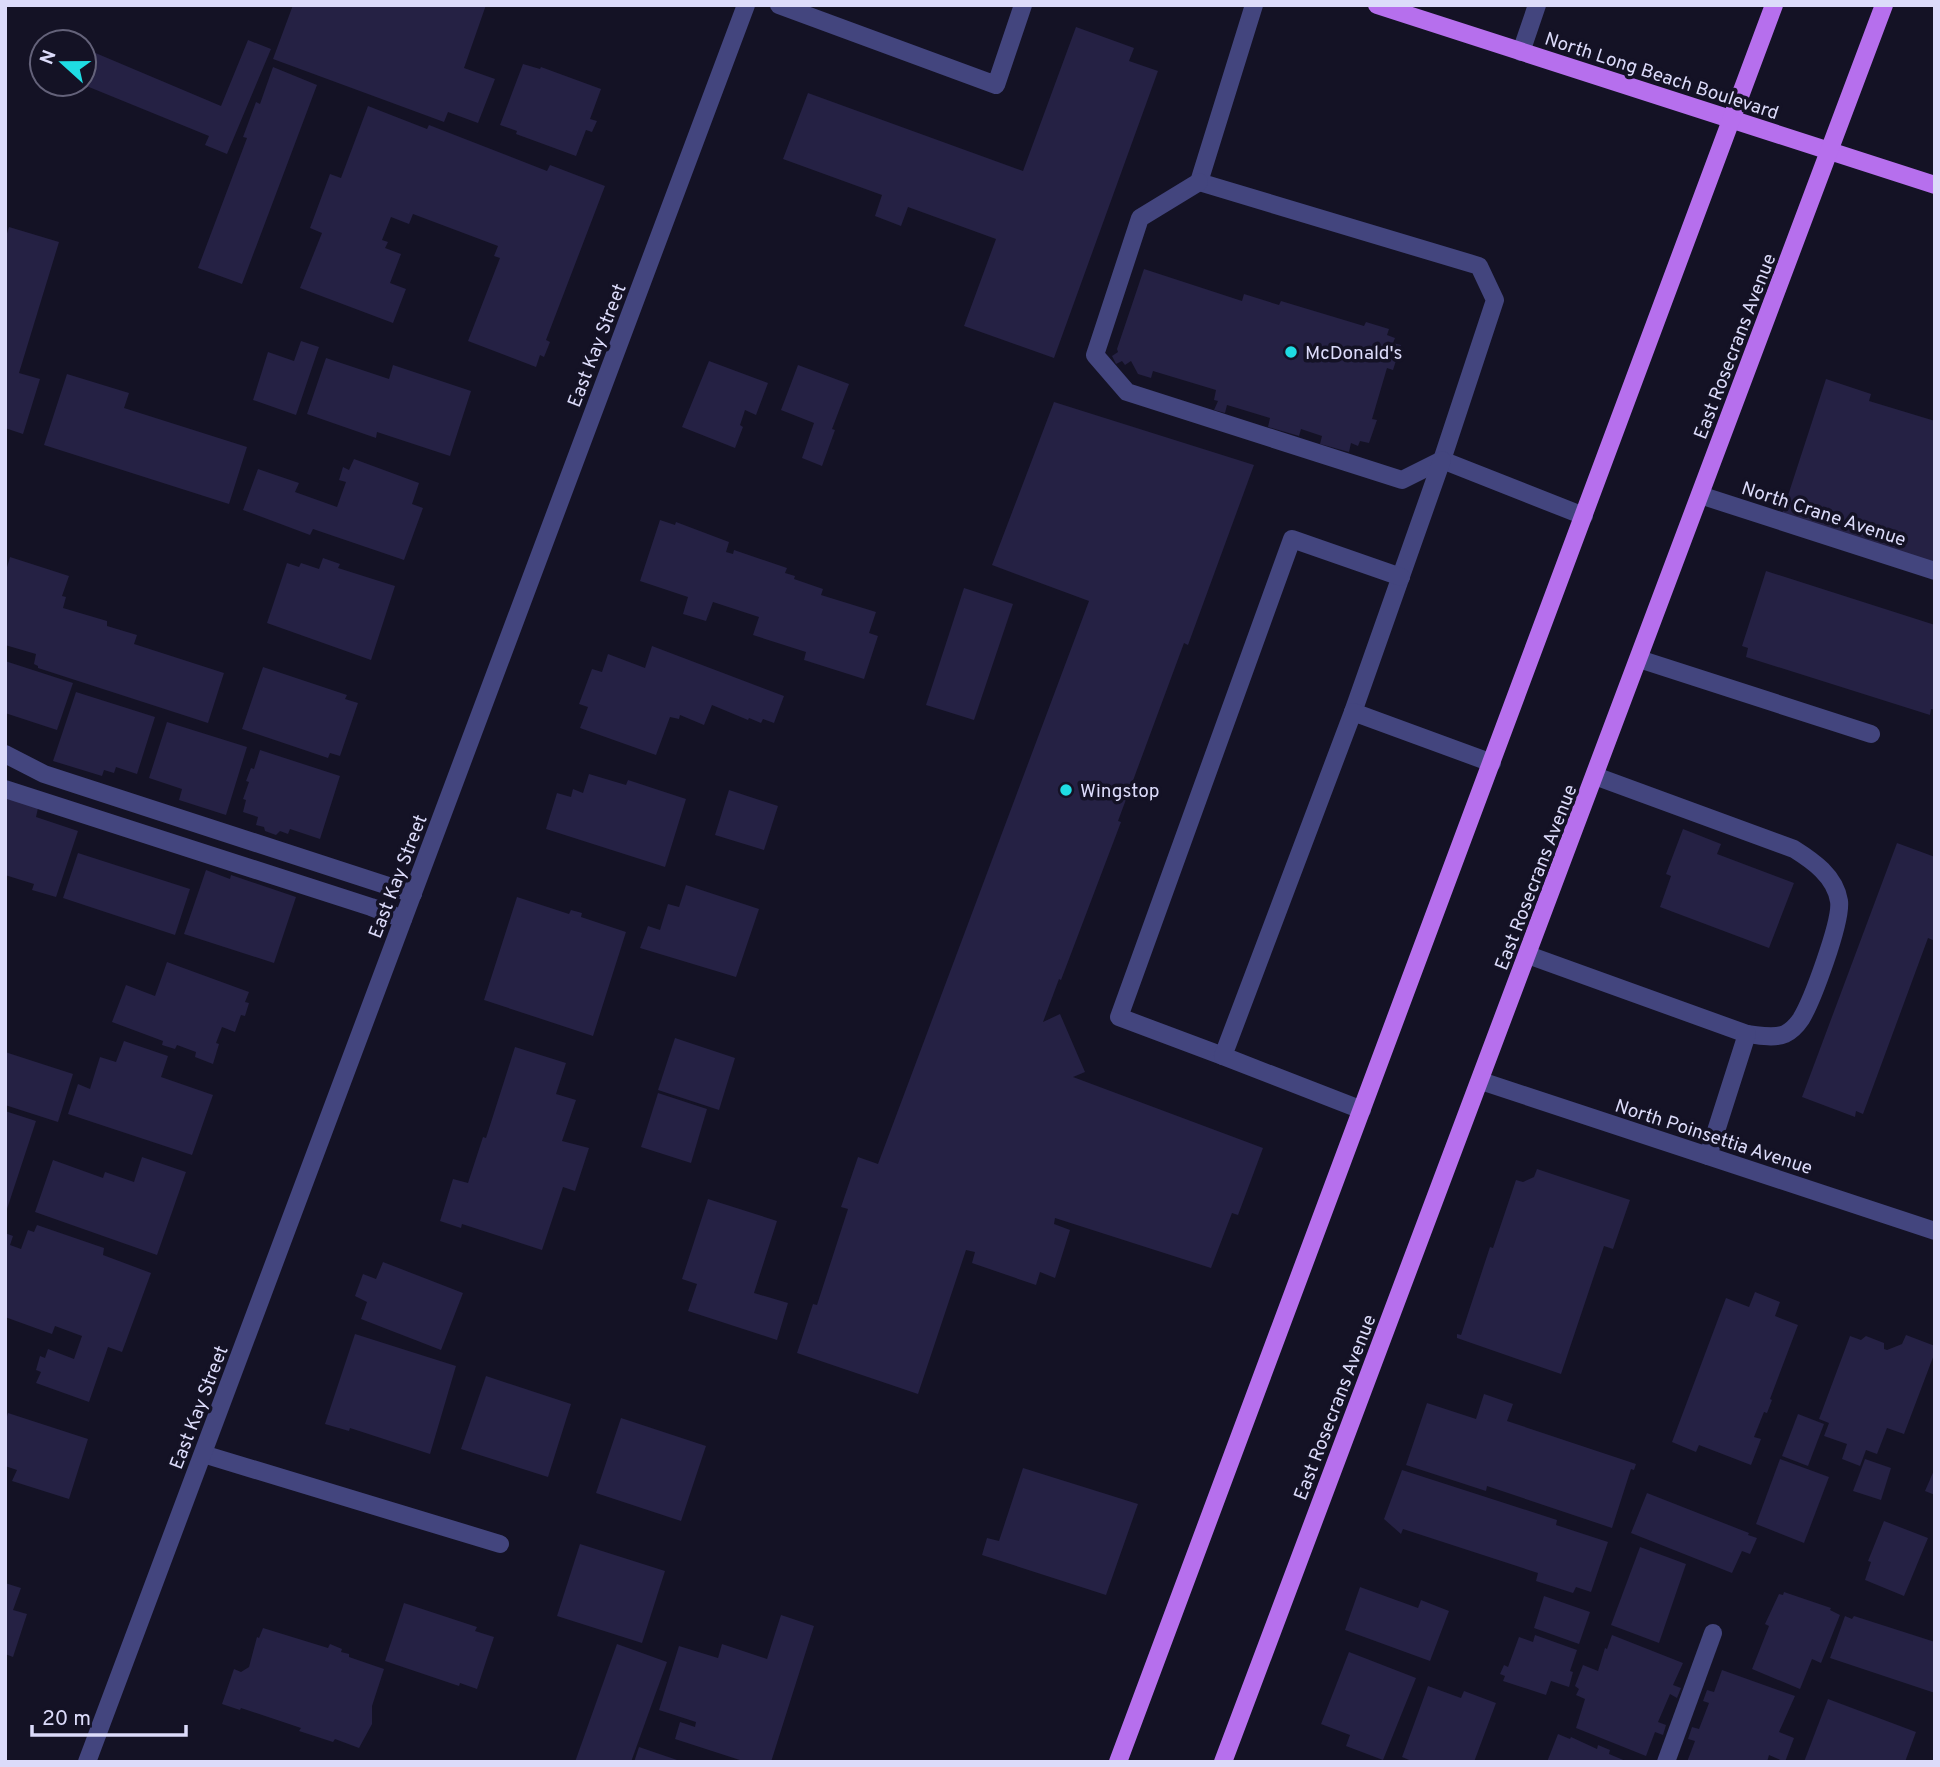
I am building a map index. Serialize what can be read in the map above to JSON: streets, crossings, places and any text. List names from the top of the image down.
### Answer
{
  "streets": {
    "main road": ["North Long Beach Boulevard", "East Rosecrans Avenue"],
    "street": ["East Kay Street", "North Crane Avenue", "North Poinsettia Avenue"]
  },
  "crossings": [
    ["North Long Beach Boulevard", "East Rosecrans Avenue"],
    ["East Rosecrans Avenue", "North Crane Avenue"],
    ["East Rosecrans Avenue", "North Poinsettia Avenue"]
  ],
  "places": ["McDonald's", "Wingstop"],
  "scale_bar": "20 m",
  "north": "left"
}
